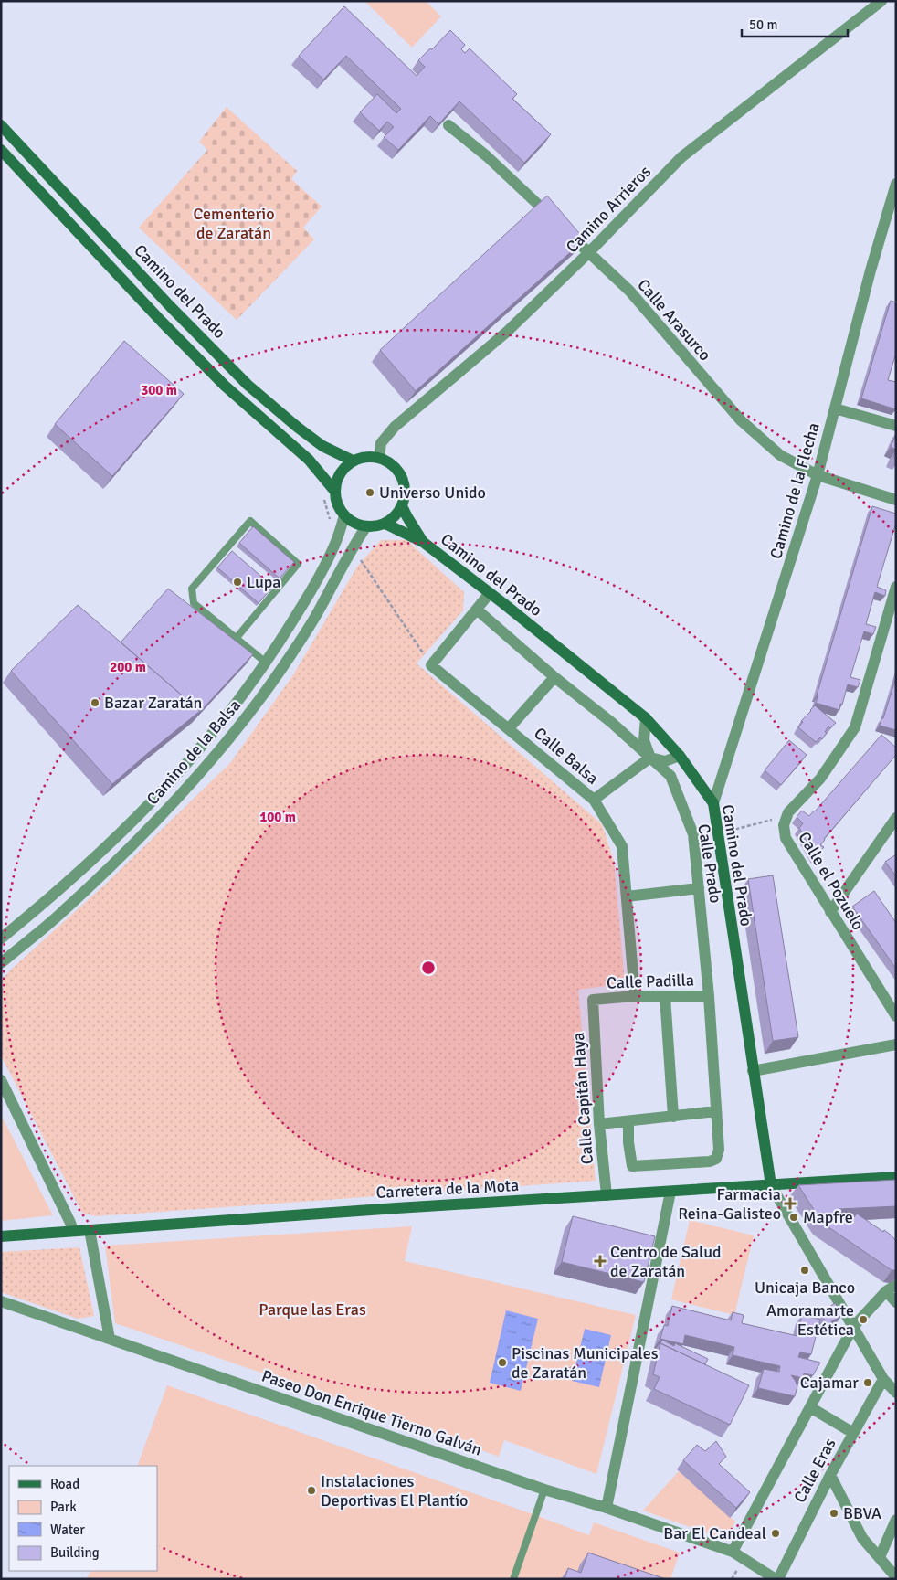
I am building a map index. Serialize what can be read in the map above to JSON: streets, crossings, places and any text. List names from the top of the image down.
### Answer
{
  "streets": {
    "main road": ["Camino del Prado", "Carretera de la Mota"],
    "street": [
      "Camino Arrieros",
      "Calle Arasurco",
      "Camino de la Flecha",
      "Camino de la Balsa",
      "Calle Balsa",
      "Calle Prado",
      "Calle el Pozuelo",
      "Calle Padilla",
      "Calle Capitán Haya",
      "Paseo Don Enrique Tierno Galván",
      "Calle Eras"
    ]
  },
  "crossings": [
    ["Camino Arrieros", "Camino del Prado"],
    ["Camino Arrieros", "Calle Arasurco"],
    ["Camino Arrieros", "Camino de la Balsa"],
    ["Camino del Prado", "Camino de la Flecha"],
    ["Camino del Prado", "Camino de la Balsa"],
    ["Camino del Prado", "Carretera de la Mota"],
    ["Calle Arasurco", "Camino de la Flecha"],
    ["Calle Balsa", "Calle Padilla"],
    ["Calle Prado", "Calle Padilla"],
    ["Calle Padilla", "Calle Capitán Haya"],
    ["Calle Capitán Haya", "Carretera de la Mota"],
    ["Paseo Don Enrique Tierno Galván", "Calle Eras"]
  ],
  "parks": ["Cementerio de Zaratán", "Parque las Eras"],
  "places": {
    "other": [
      "Universo Unido",
      "Lupa",
      "Bazar Zaratán",
      "Mapfre",
      "Unicaja Banco",
      "Amoramarte Estética",
      "Piscinas Municipales de Zaratán",
      "Cajamar",
      "Instalaciones Deportivas El Plantío",
      "BBVA",
      "Bar El Candeal"
    ],
    "health": ["Farmacia Reina-Galisteo", "Centro de Salud de Zaratán"]
  },
  "legend": [
    "Road",
    "Park",
    "Water",
    "Building"
  ],
  "scale_bar": "50 m",
  "rings": ["300 m", "200 m", "100 m"]
}
